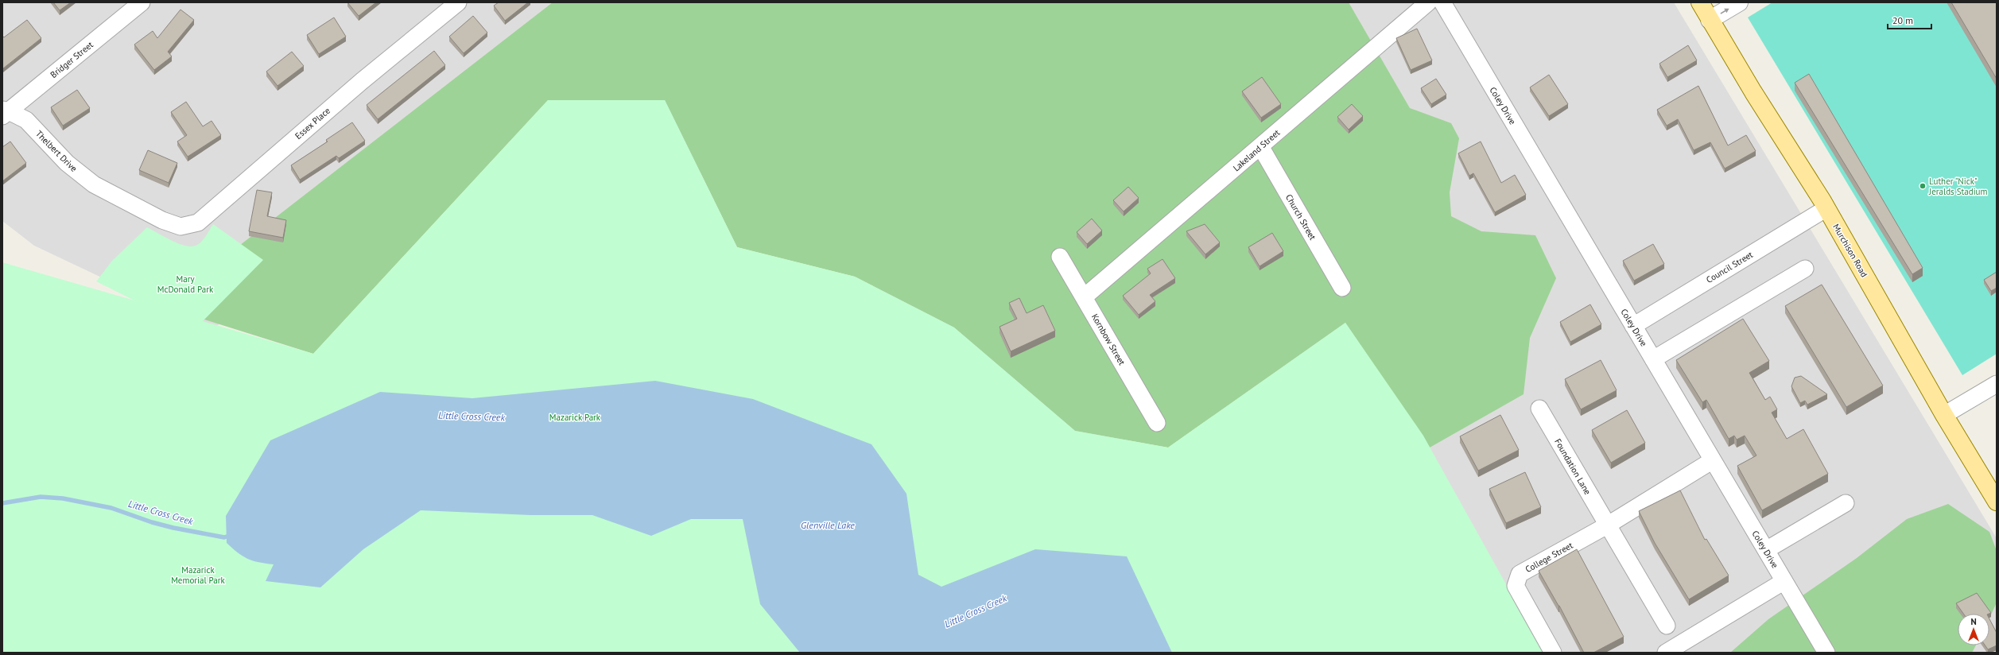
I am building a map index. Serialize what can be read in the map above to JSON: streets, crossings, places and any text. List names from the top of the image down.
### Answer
{
  "streets": {
    "main road": ["Murchison Road"],
    "street": [
      "Bridger Street",
      "Coley Drive",
      "Essex Place",
      "Lakeland Street",
      "Thelbert Drive",
      "Church Street",
      "Council Street",
      "Kornbow Street",
      "Foundation Lane",
      "College Street"
    ]
  },
  "crossings": [
    ["Bridger Street", "Thelbert Drive"],
    ["Coley Drive", "Council Street"],
    ["Essex Place", "Thelbert Drive"],
    ["Lakeland Street", "Church Street"],
    ["Lakeland Street", "Kornbow Street"],
    ["Murchison Road", "Council Street"],
    ["Foundation Lane", "College Street"]
  ],
  "water": ["Little Cross Creek", "Glenville Lake"],
  "parks": ["Mary McDonald Park", "Mazarick Park", "Mazarick Memorial Park"],
  "places": ["Luther \"Nick\" Jeralds Stadium"],
  "scale_bar": "20 m",
  "north": "top"
}
